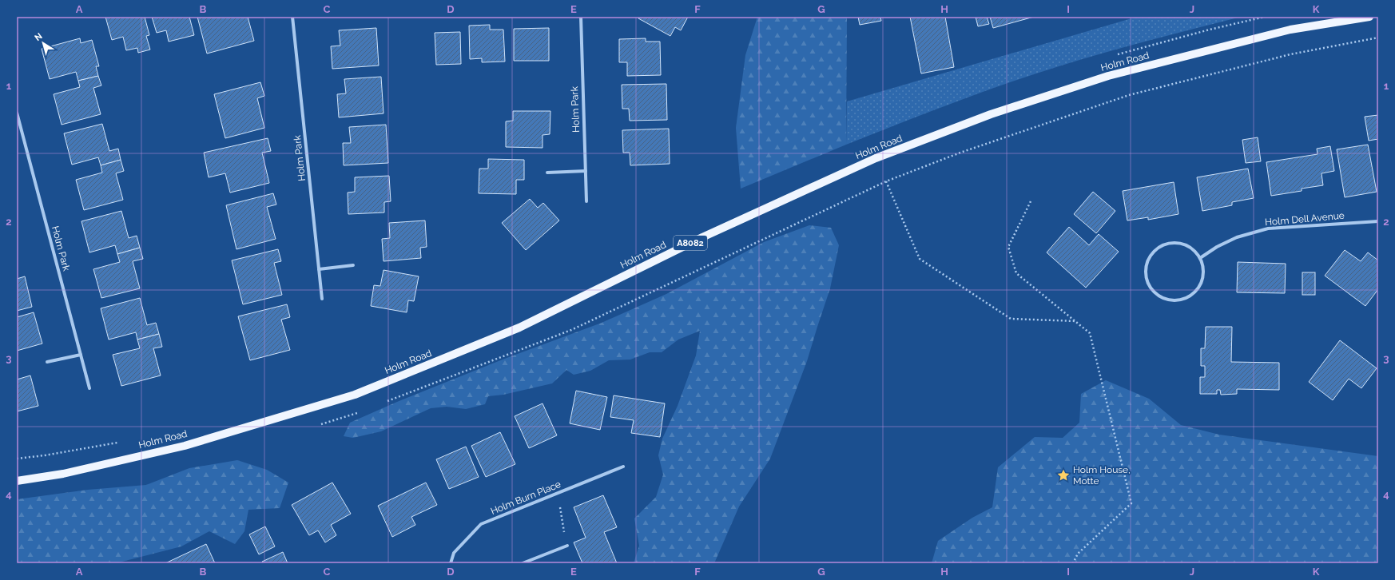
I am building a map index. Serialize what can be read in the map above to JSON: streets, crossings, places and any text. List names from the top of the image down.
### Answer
{
  "streets": {
    "main road": ["Holm Road", "A8082"],
    "street": ["Holm Park", "Holm Dell Avenue", "Holm Burn Place"]
  },
  "places": {
    "place": ["Holm House, Motte"]
  },
  "north": "top left",
  "grid": {
    "columns": [
      "A",
      "B",
      "C",
      "D",
      "E",
      "F",
      "G",
      "H",
      "I",
      "J",
      "K"
    ],
    "rows": [
      "1",
      "2",
      "3",
      "4"
    ]
  }
}
